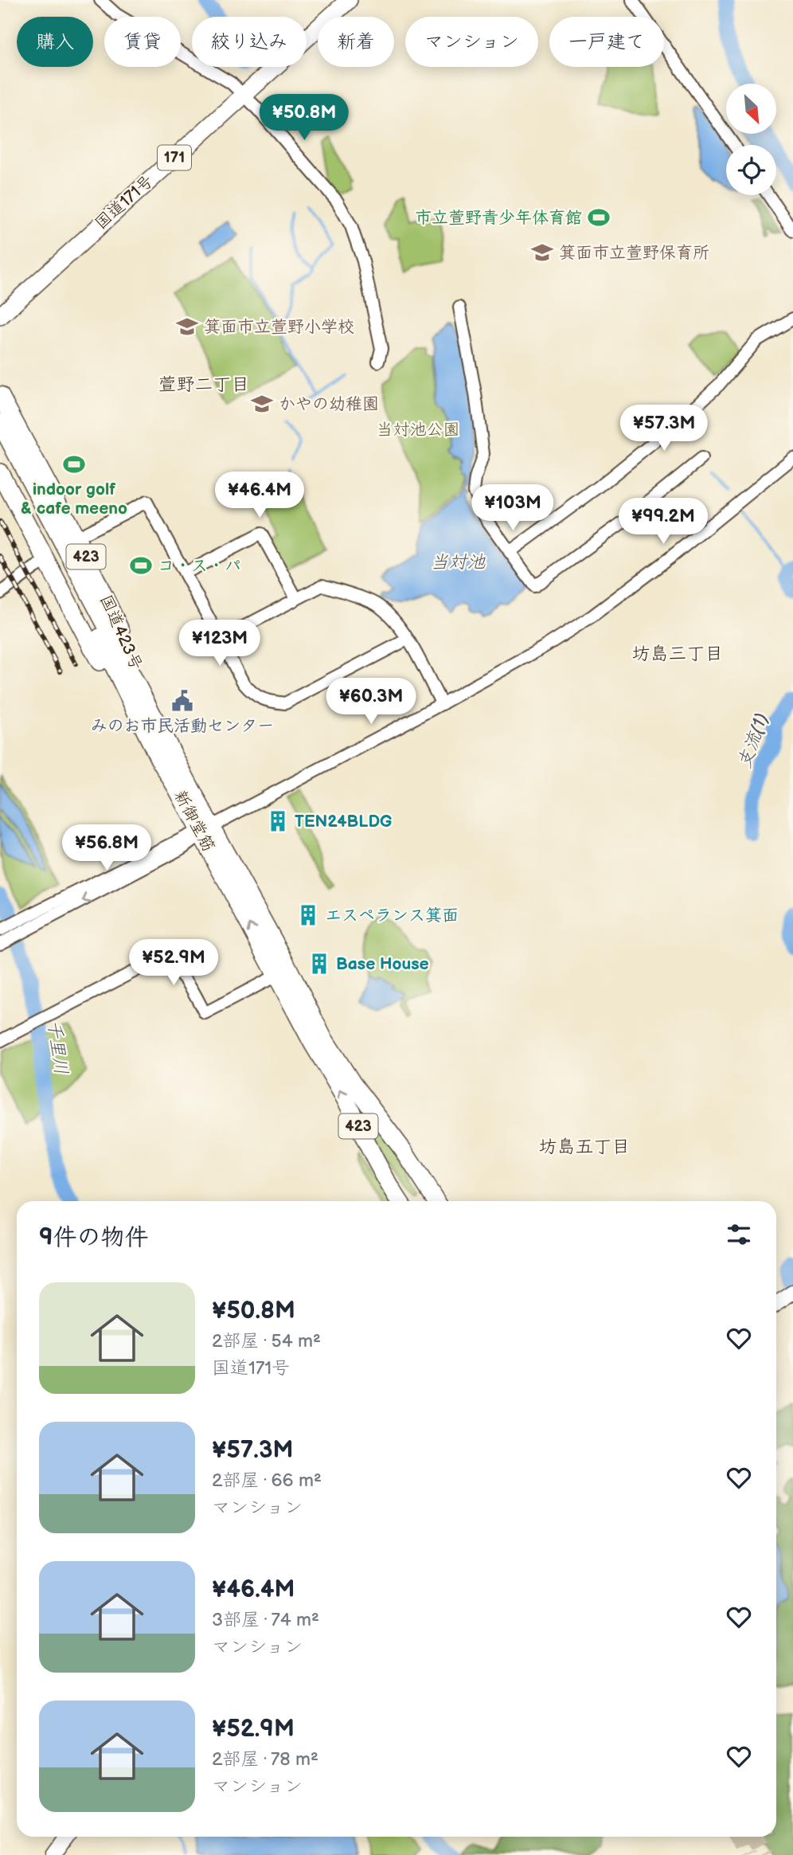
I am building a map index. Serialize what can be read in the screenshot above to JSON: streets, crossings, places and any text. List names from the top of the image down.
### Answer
{
  "streets": {
    "highway": [
      "171",
      "国道171号",
      "423",
      "国道423号",
      "新御堂筋"
    ]
  },
  "crossings": [
    ["423", "新御堂筋"],
    ["国道423号", "新御堂筋"]
  ],
  "districts": ["萱野二丁目", "坊島三丁目", "坊島五丁目"],
  "water": ["当対池", "支流(1)", "千里川"],
  "parks": ["当対池公園"],
  "places": {
    "sports": ["市立萱野青少年体育館", "indoor golf & cafe meeno", "コ・ス・パ"],
    "school or university": ["箕面市立萱野保育所", "箕面市立萱野小学校", "かやの幼稚園"],
    "public building": ["みのお市民活動センター"],
    "building": ["TEN24BLDG", "エスペランス箕面", "Base House"]
  },
  "north": "bottom right",
  "page": {
    "chip": [
      "購入",
      "賃貸",
      "絞り込み",
      "新着",
      "マンション",
      "一戸建て"
    ],
    "price": [
      "¥50.8M",
      "¥57.3M",
      "¥46.4M",
      "¥103M",
      "¥99.2M",
      "¥123M",
      "¥60.3M",
      "¥56.8M",
      "¥52.9M"
    ],
    "heading": "9件の物件",
    "list": [
      {
        "name": "¥50.8M",
        "note": "2部屋 · 54 m² · 国道171号"
      },
      {
        "name": "¥57.3M",
        "note": "2部屋 · 66 m² · マンション"
      },
      {
        "name": "¥46.4M",
        "note": "3部屋 · 74 m² · マンション"
      },
      {
        "name": "¥52.9M",
        "note": "2部屋 · 78 m² · マンション"
      }
    ]
  }
}
